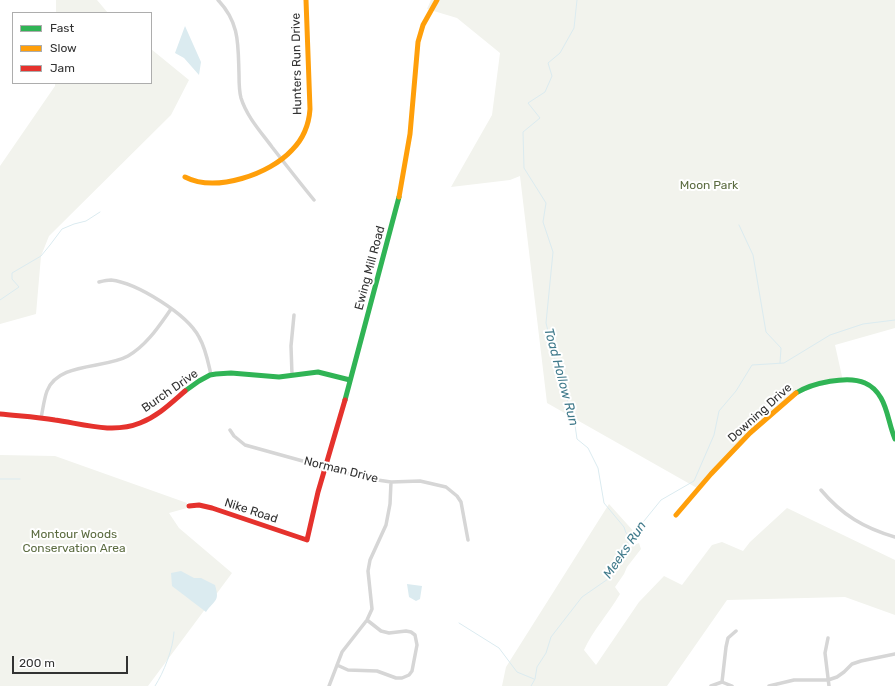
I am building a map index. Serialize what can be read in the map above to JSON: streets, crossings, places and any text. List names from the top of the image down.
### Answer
{
  "streets": {
    "street": [
      "Hunters Run Drive",
      "Ewing Mill Road",
      "Burch Drive",
      "Downing Drive",
      "Norman Drive",
      "Nike Road"
    ]
  },
  "crossings": [
    ["Ewing Mill Road", "Burch Drive"],
    ["Ewing Mill Road", "Norman Drive"],
    ["Ewing Mill Road", "Nike Road"]
  ],
  "water": ["Toad Hollow Run", "Meeks Run"],
  "parks": ["Moon Park", "Montour Woods Conservation Area"],
  "legend": ["Fast", "Slow", "Jam"],
  "scale_bar": "200 m"
}
